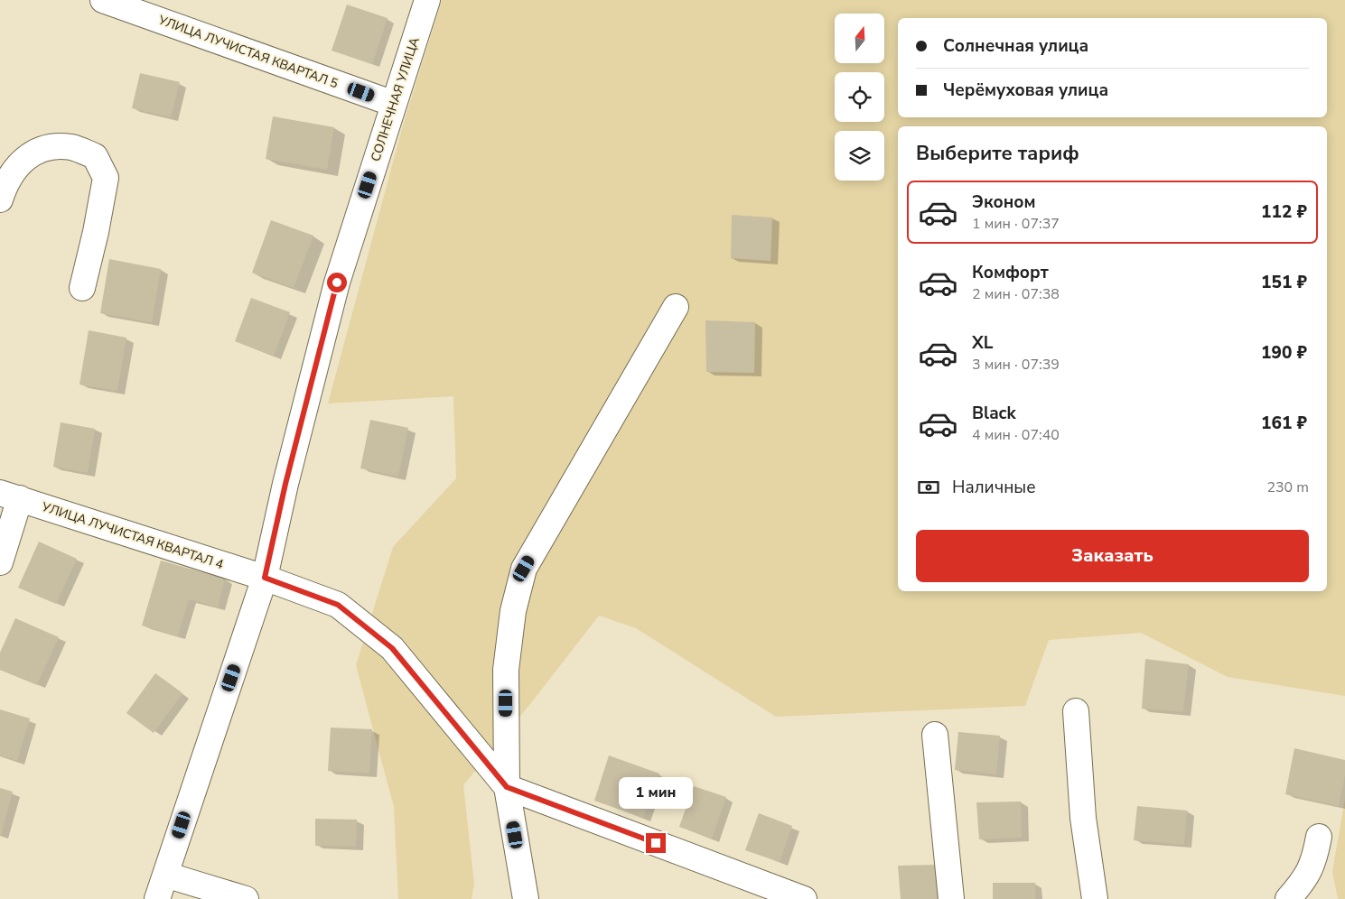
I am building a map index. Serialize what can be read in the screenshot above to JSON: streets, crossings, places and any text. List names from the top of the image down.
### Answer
{
  "streets": {
    "street": ["УЛИЦА ЛУЧИСТАЯ КВАРТАЛ 5", "СОЛНЕЧНАЯ УЛИЦА", "УЛИЦА ЛУЧИСТАЯ КВАРТАЛ 4"]
  },
  "crossings": [
    ["УЛИЦА ЛУЧИСТАЯ КВАРТАЛ 5", "СОЛНЕЧНАЯ УЛИЦА"],
    ["СОЛНЕЧНАЯ УЛИЦА", "УЛИЦА ЛУЧИСТАЯ КВАРТАЛ 4"]
  ],
  "north": "top",
  "page": {
    "banner": ["Солнечная улица", "Черёмуховая улица"],
    "heading": "Выберите тариф",
    "list": [
      {
        "name": "Эконом",
        "note": "1 мин · 07:37",
        "value": "112 ₽"
      },
      {
        "name": "Комфорт",
        "note": "2 мин · 07:38",
        "value": "151 ₽"
      },
      {
        "name": "XL",
        "note": "3 мин · 07:39",
        "value": "190 ₽"
      },
      {
        "name": "Black",
        "note": "4 мин · 07:40",
        "value": "161 ₽"
      }
    ],
    "pay": ["Наличные", "230 m"],
    "buttons": "Заказать",
    "bubble": "1 мин"
  }
}
